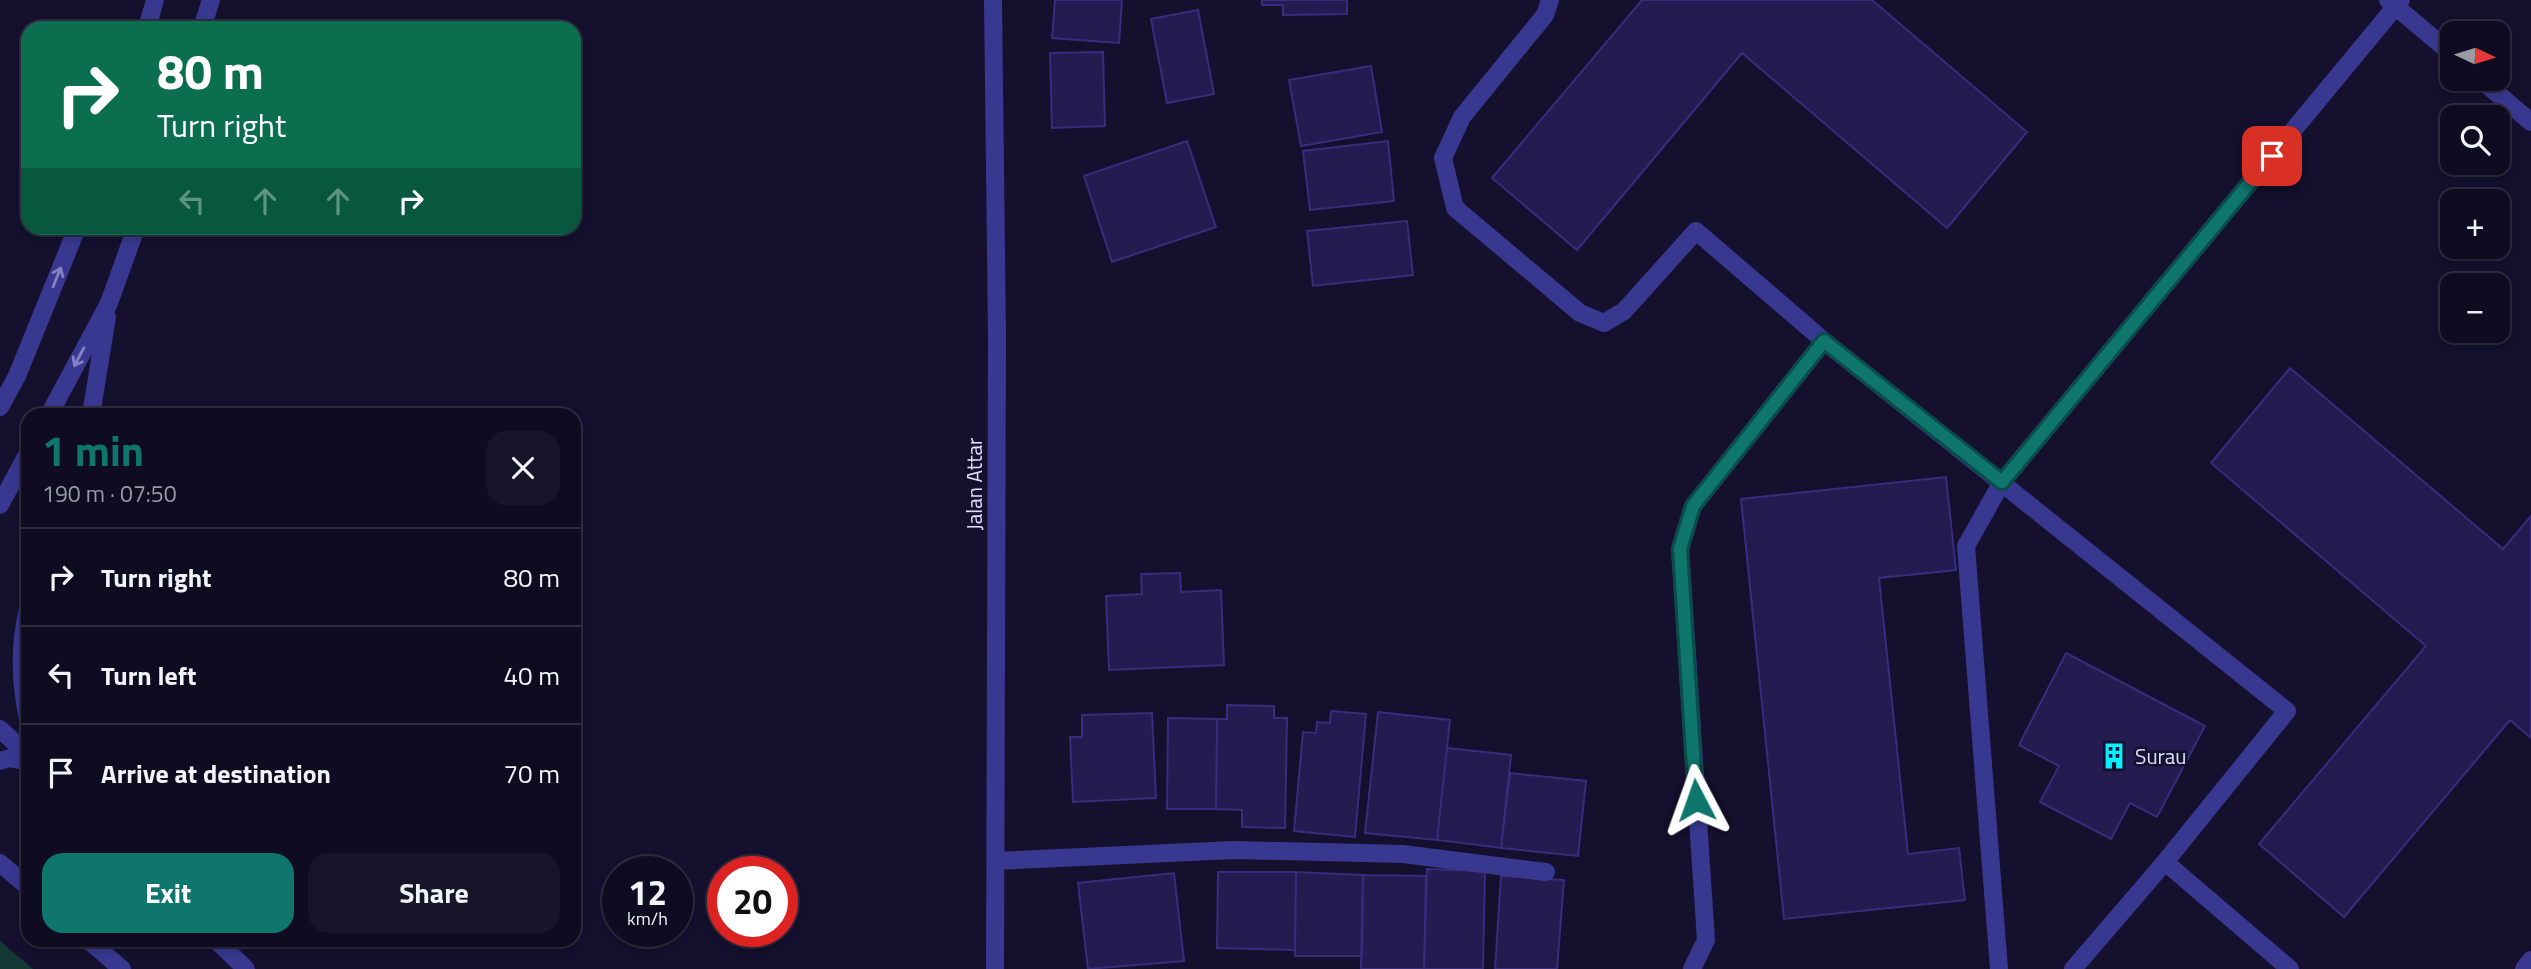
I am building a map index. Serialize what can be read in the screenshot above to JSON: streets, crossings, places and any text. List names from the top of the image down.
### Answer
{
  "streets": {
    "street": ["Jalan Attar"]
  },
  "places": {
    "building": ["Surau"]
  },
  "north": "right",
  "page": {
    "map_buttons": ["+", "−"],
    "turn": ["80 m", "Turn right"],
    "heading": ["1 min", "190 m · 07:50"],
    "list": [
      {
        "name": "Turn right",
        "value": "80 m"
      },
      {
        "name": "Turn left",
        "value": "40 m"
      },
      {
        "name": "Arrive at destination",
        "value": "70 m"
      }
    ],
    "buttons": ["Exit", "Share"],
    "speed": "12 km/h",
    "limit": "20"
  }
}
